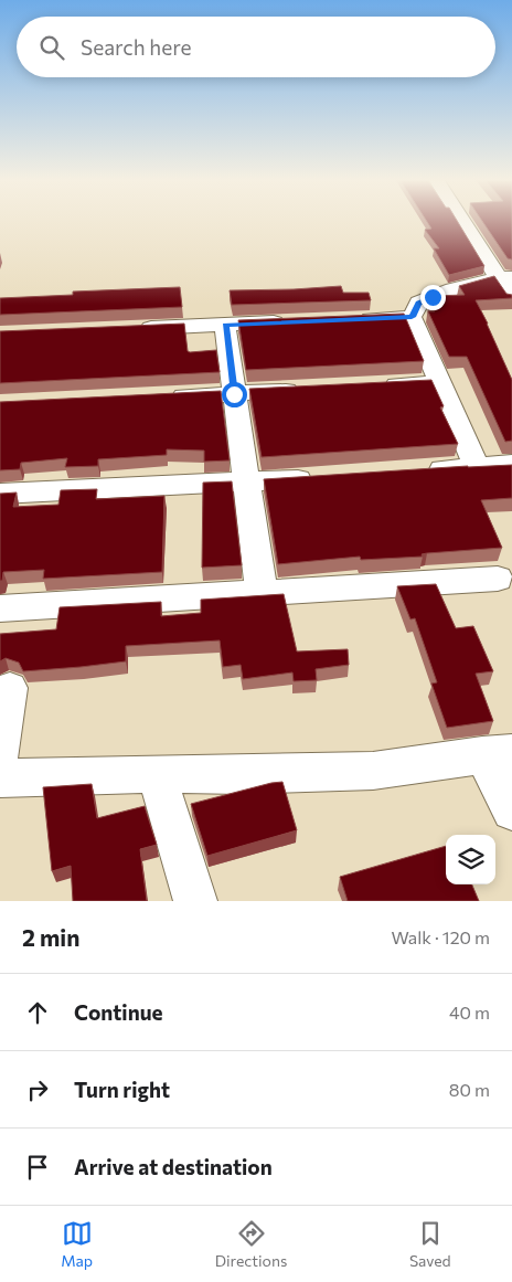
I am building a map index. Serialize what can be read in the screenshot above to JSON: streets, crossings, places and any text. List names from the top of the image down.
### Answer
{
  "page": {
    "search": "Search here",
    "heading": ["2 min", "Walk · 120 m"],
    "list": [
      ["Continue", "40 m"],
      ["Turn right", "80 m"],
      "Arrive at destination"
    ],
    "nav": ["Map", "Directions", "Saved"]
  }
}
